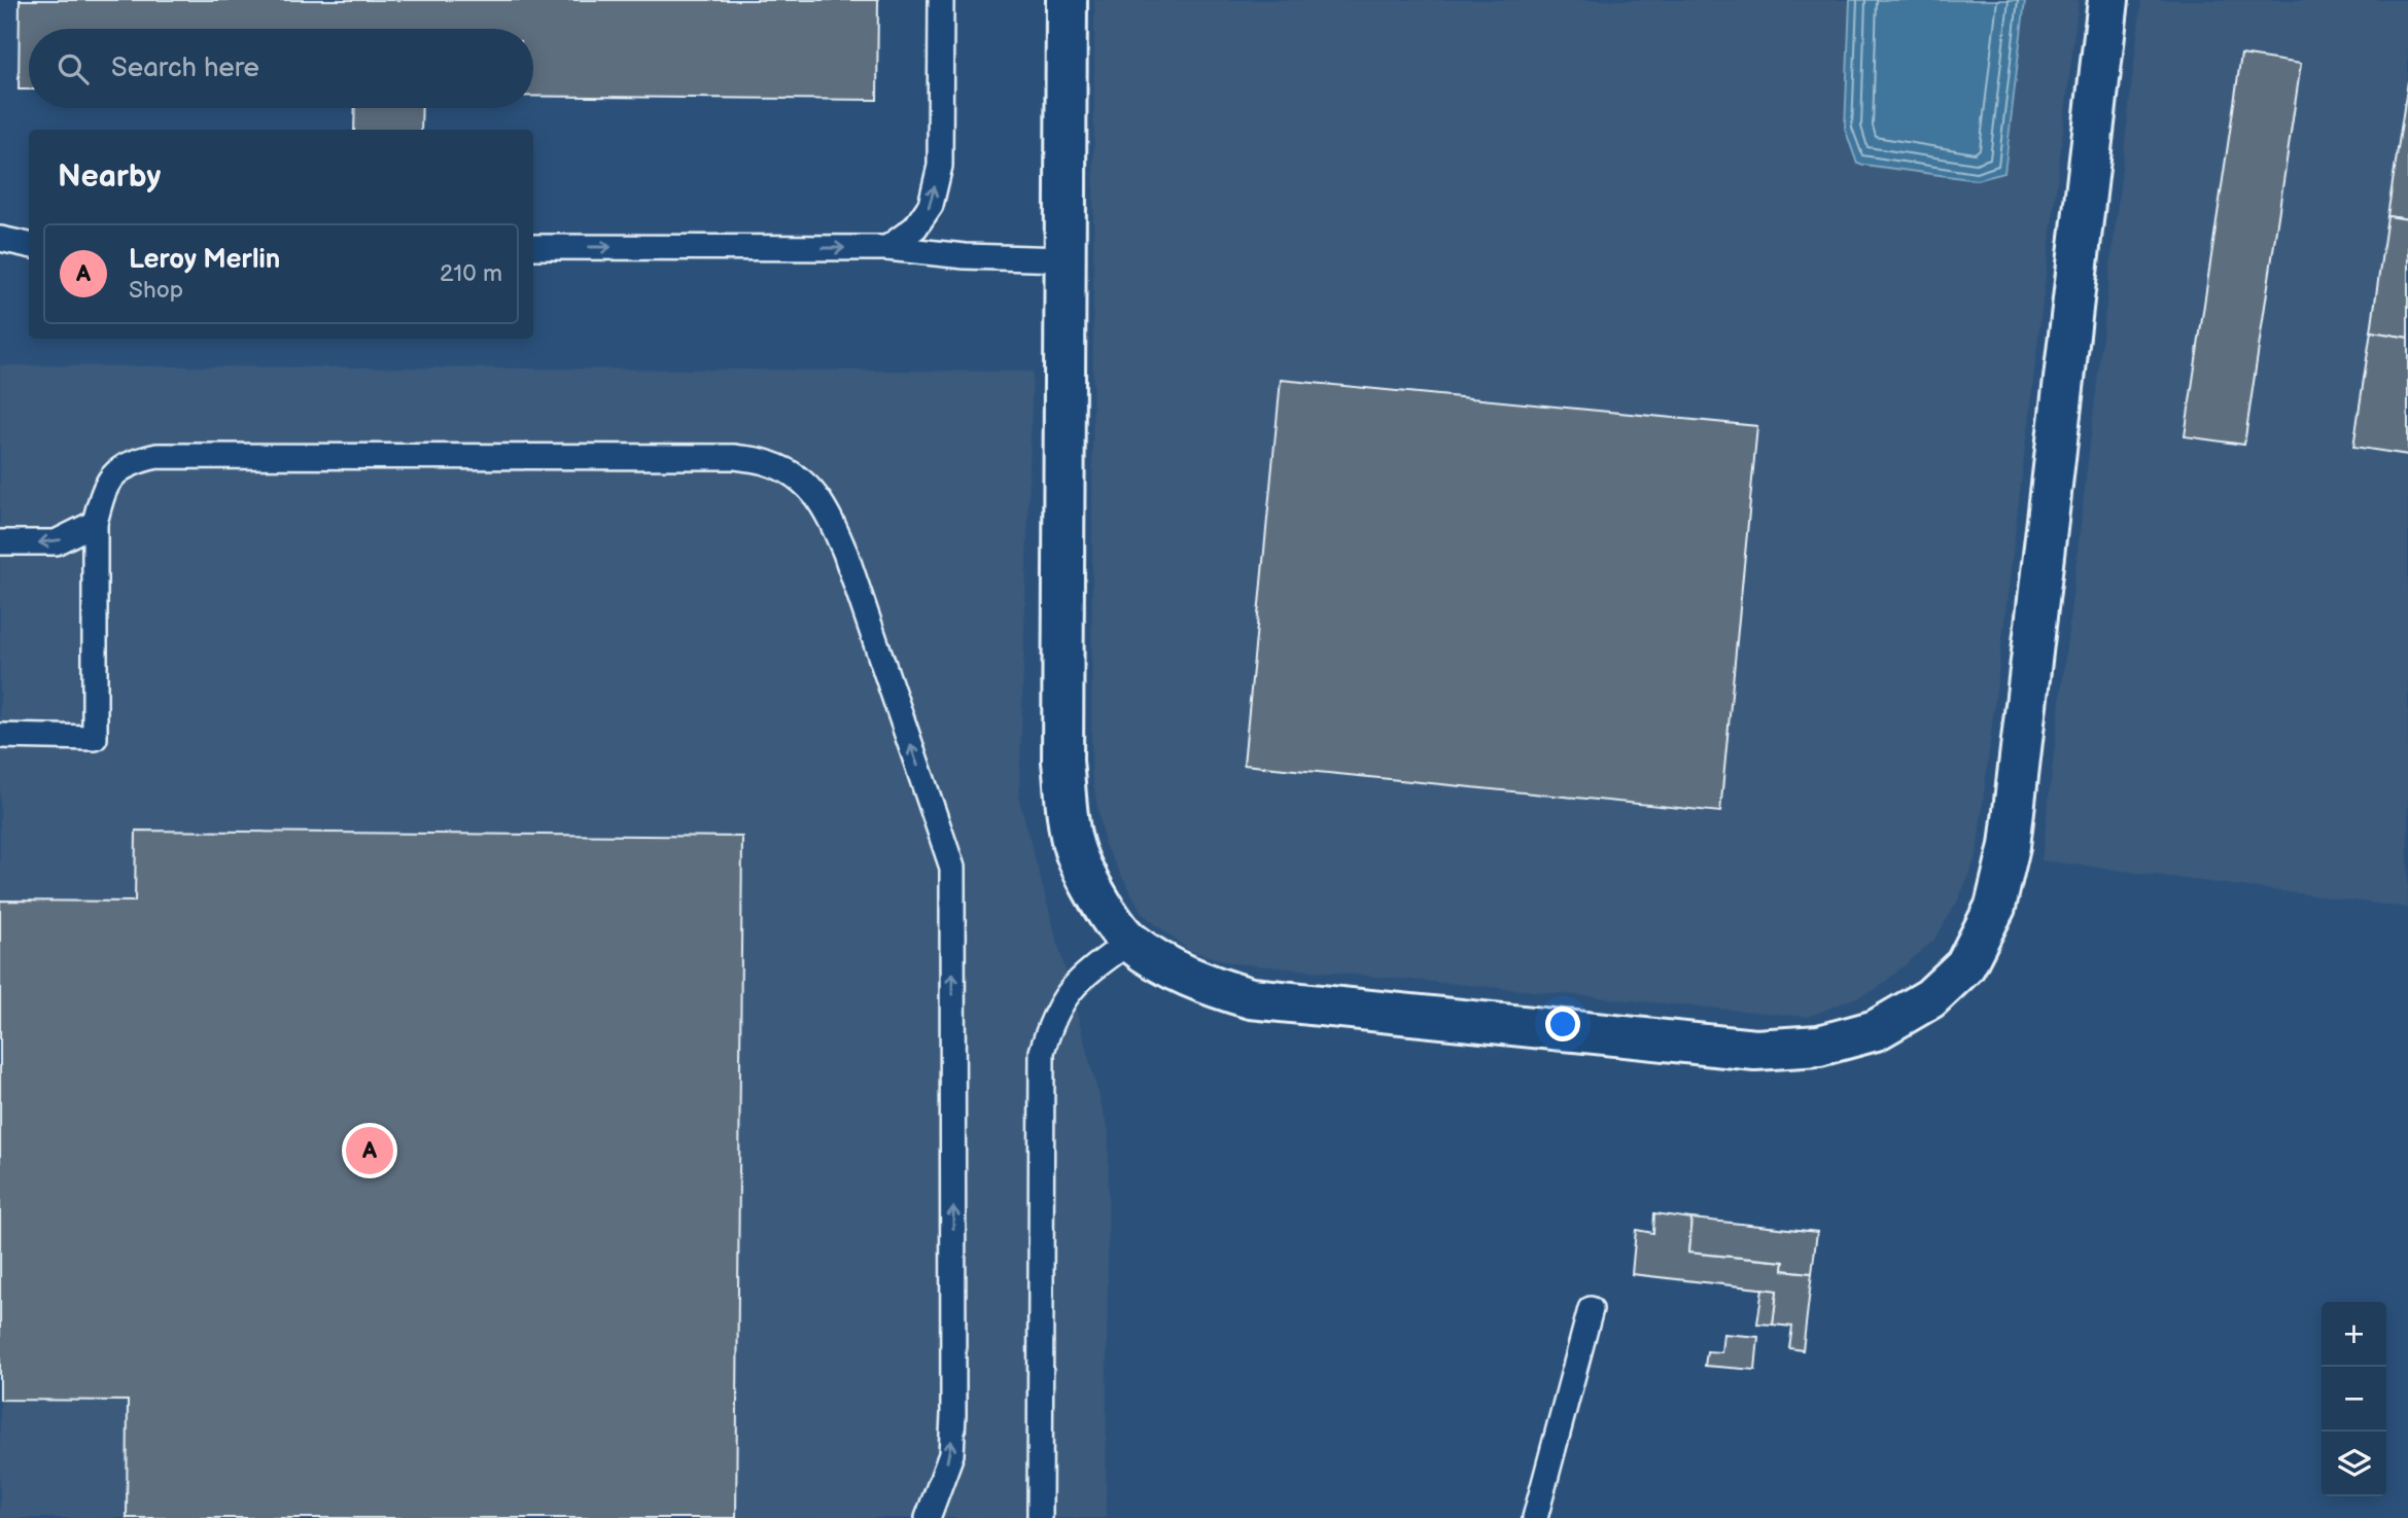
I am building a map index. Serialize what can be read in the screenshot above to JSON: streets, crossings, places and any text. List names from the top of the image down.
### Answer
{
  "page": {
    "search": "Search here",
    "heading": "Nearby",
    "list": [
      {
        "mark": "A",
        "name": "Leroy Merlin",
        "note": "Shop",
        "value": "210 m"
      }
    ],
    "pins": "A",
    "map_buttons": ["+", "−"]
  }
}
